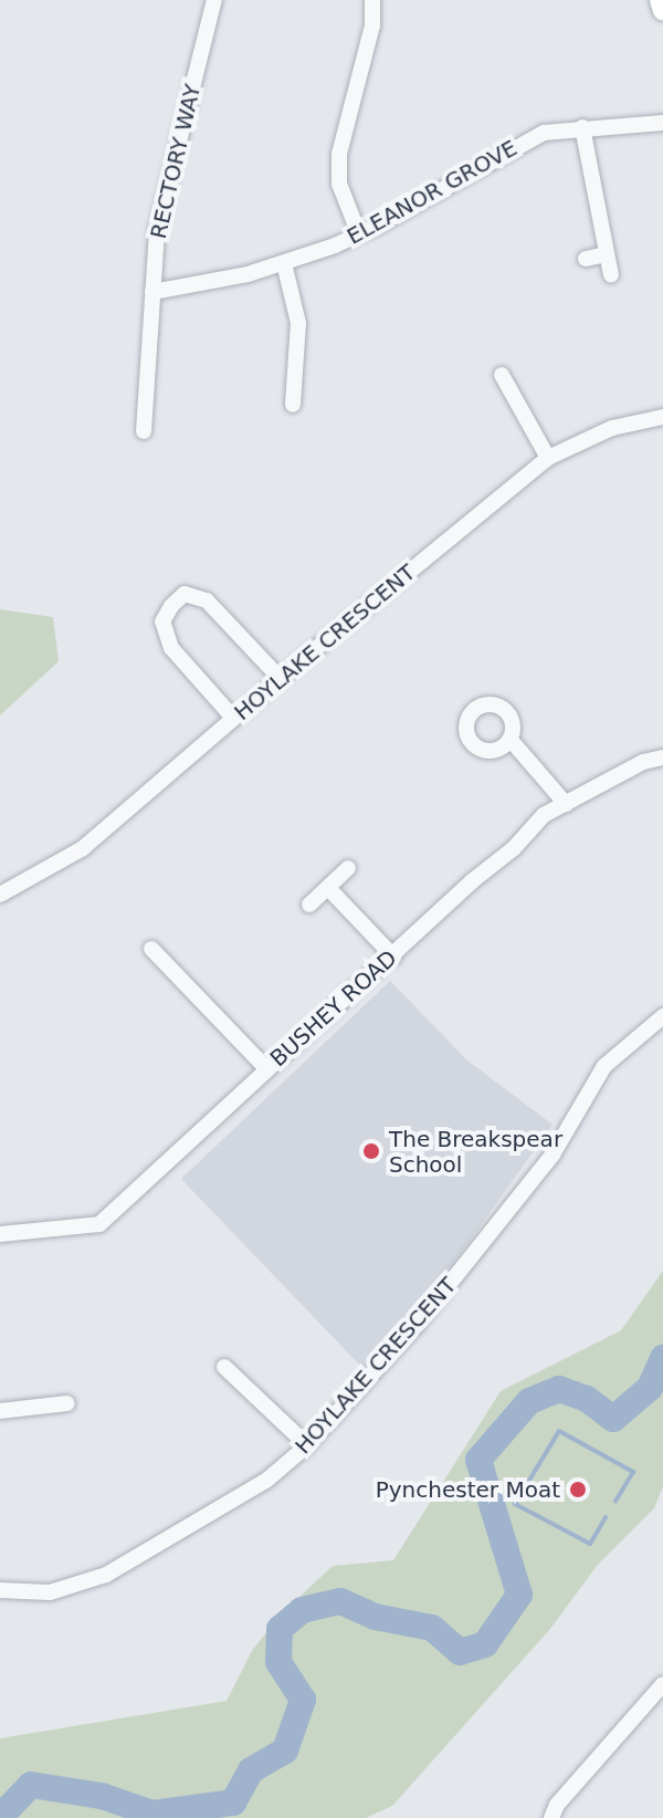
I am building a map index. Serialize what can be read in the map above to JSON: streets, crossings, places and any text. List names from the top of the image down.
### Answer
{
  "streets": {
    "street": [
      "RECTORY WAY",
      "ELEANOR GROVE",
      "HOYLAKE CRESCENT",
      "BUSHEY ROAD"
    ]
  },
  "crossings": [
    ["RECTORY WAY", "ELEANOR GROVE"]
  ],
  "places": ["The Breakspear School", "Pynchester Moat"]
}
